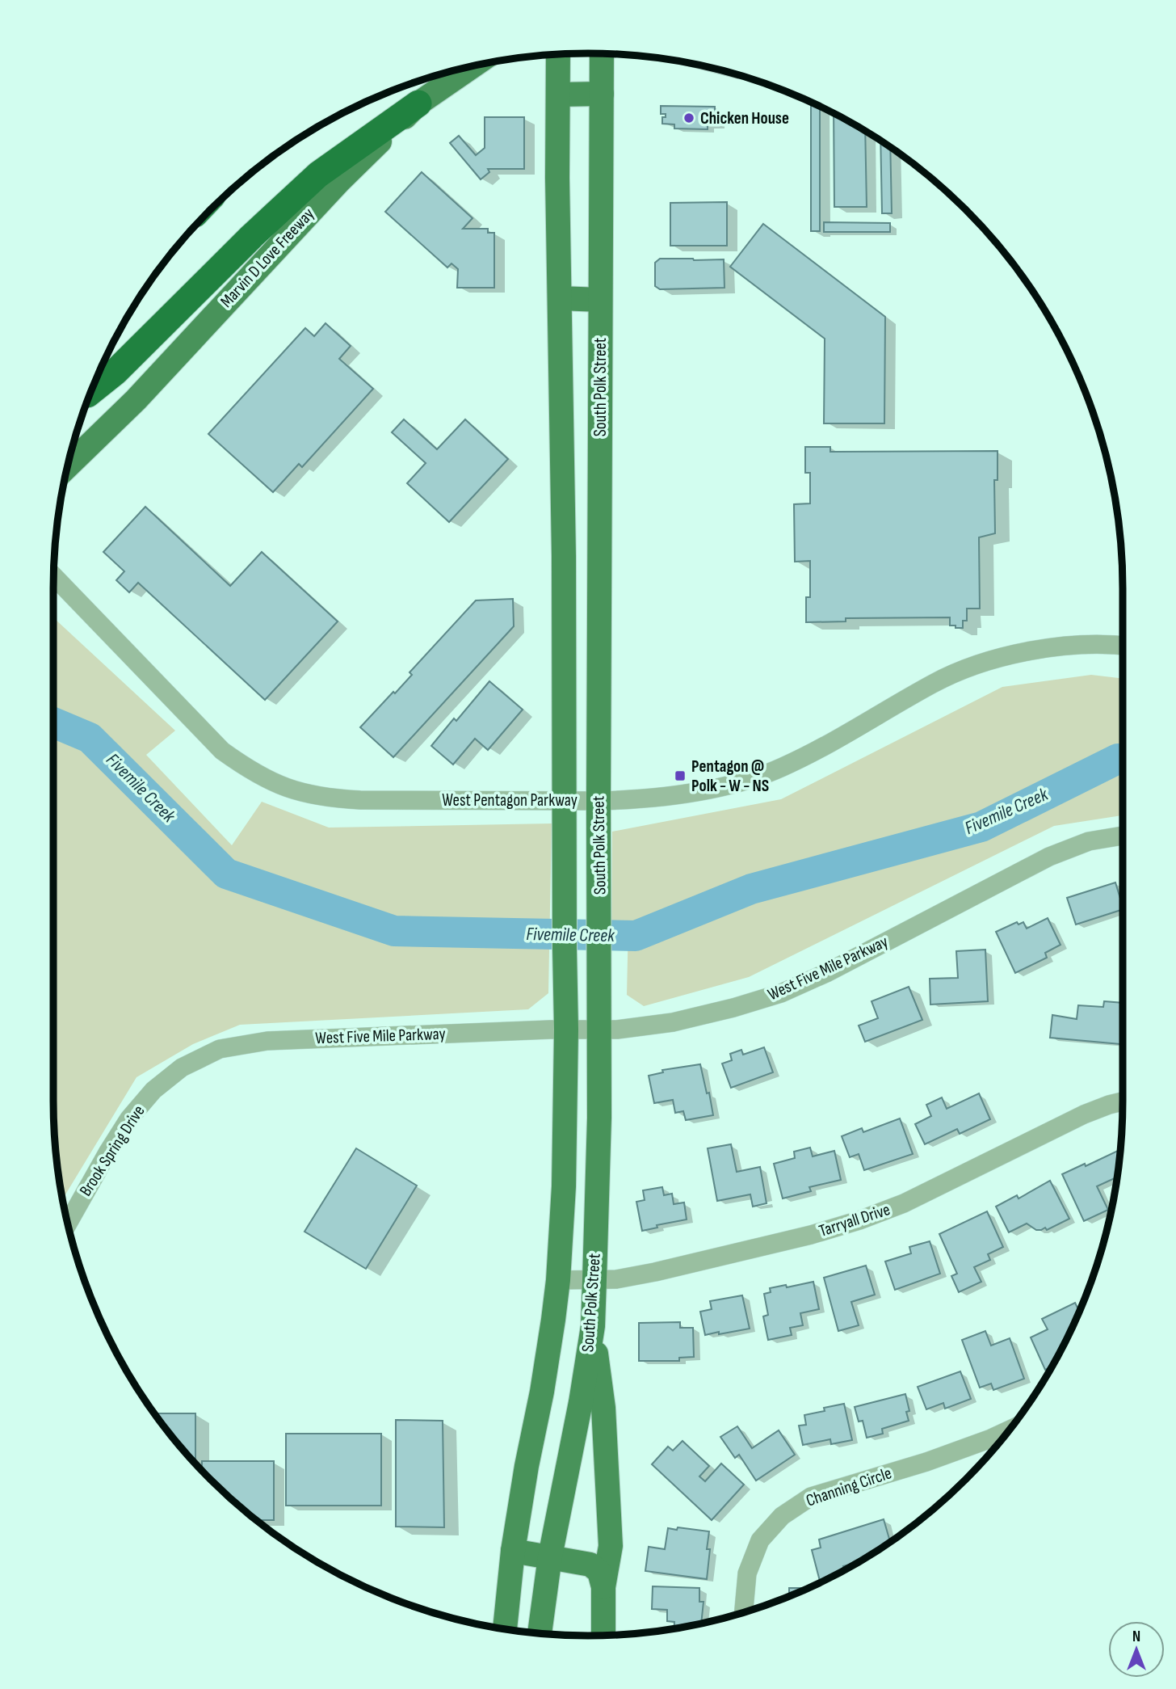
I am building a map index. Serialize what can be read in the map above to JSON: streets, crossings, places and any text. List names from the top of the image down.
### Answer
{
  "streets": {
    "main road": ["Marvin D Love Freeway", "South Polk Street"],
    "street": [
      "West Pentagon Parkway",
      "West Five Mile Parkway",
      "Brook Spring Drive",
      "Tarryall Drive",
      "Channing Circle"
    ]
  },
  "crossings": [
    ["South Polk Street", "West Pentagon Parkway"],
    ["South Polk Street", "West Five Mile Parkway"],
    ["South Polk Street", "Tarryall Drive"],
    ["West Five Mile Parkway", "Brook Spring Drive"]
  ],
  "water": ["Fivemile Creek"],
  "places": {
    "other": ["Chicken House"],
    "transit": ["Pentagon @ Polk - W - NS"]
  },
  "north": "top"
}
